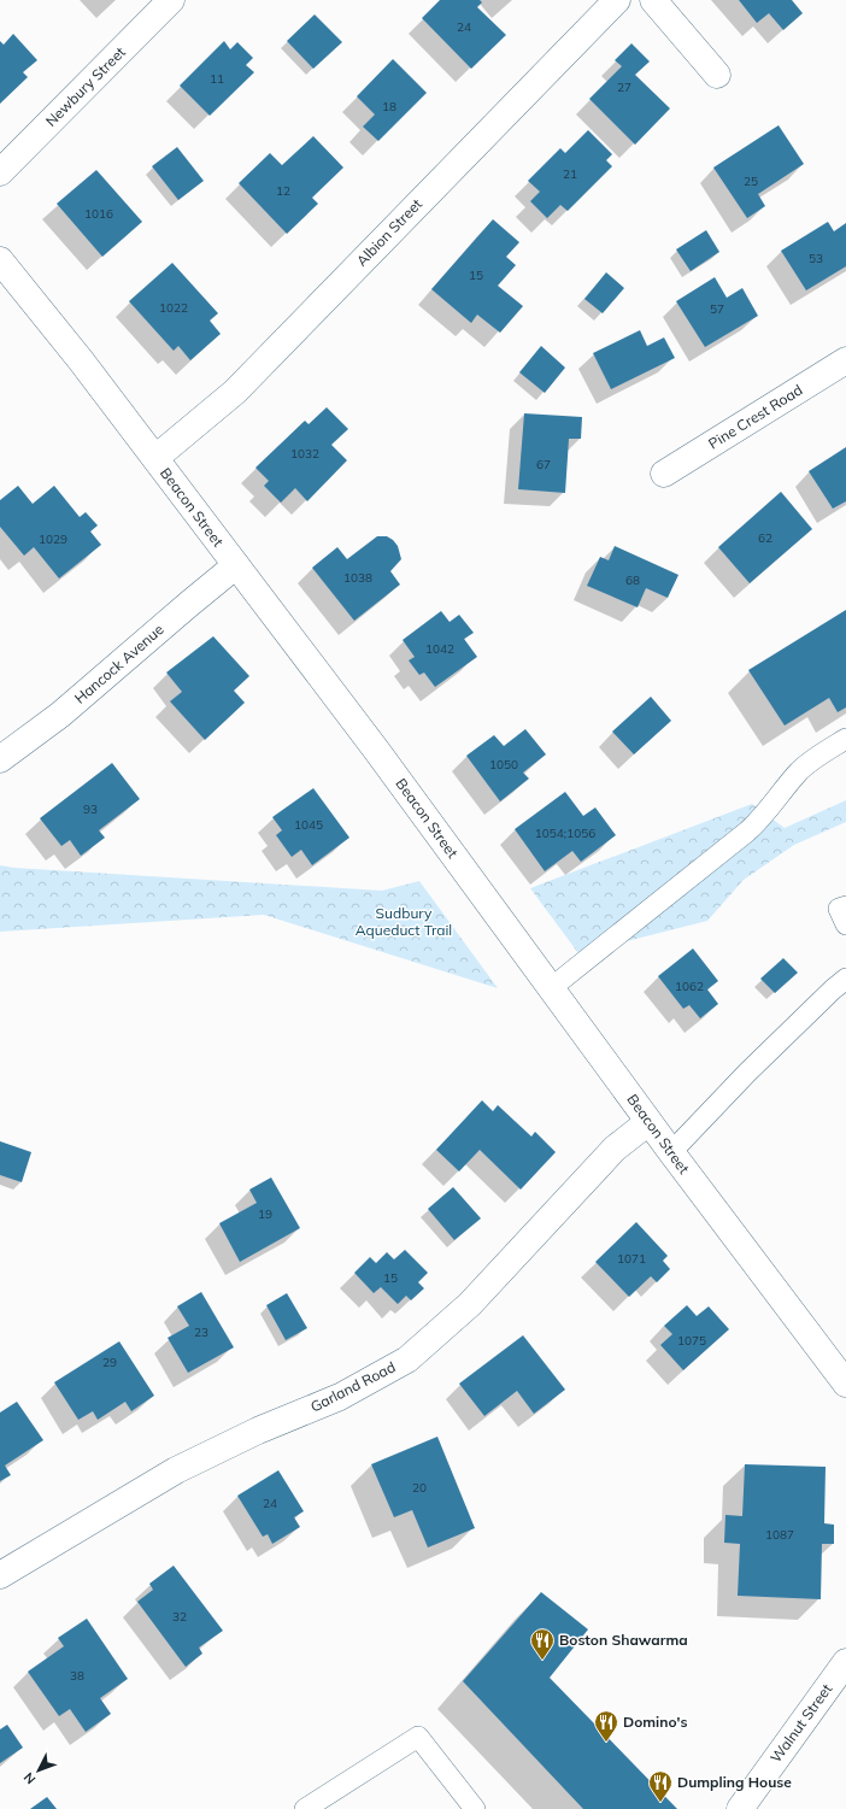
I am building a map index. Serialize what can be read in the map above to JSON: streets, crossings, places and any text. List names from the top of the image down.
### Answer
{
  "streets": {
    "street": [
      "Newbury Street",
      "Albion Street",
      "Pine Crest Road",
      "Beacon Street",
      "Hancock Avenue",
      "Garland Road",
      "Walnut Street"
    ]
  },
  "crossings": [
    ["Albion Street", "Beacon Street"],
    ["Beacon Street", "Hancock Avenue"],
    ["Beacon Street", "Garland Road"]
  ],
  "parks": ["Sudbury Aqueduct Trail"],
  "places": {
    "restaurant": ["Boston Shawarma", "Domino's", "Dumpling House"]
  },
  "house_numbers": [
    "24",
    "11",
    "27",
    "18",
    "21",
    "25",
    "12",
    "1016",
    "53",
    "15",
    "1022",
    "57",
    "1032",
    "67",
    "62",
    "1029",
    "1038",
    "68",
    "1042",
    "1050",
    "93",
    "1045",
    "1054;1056",
    "1062",
    "19",
    "1071",
    "15",
    "23",
    "1075",
    "29",
    "20",
    "24",
    "1087",
    "32",
    "38"
  ],
  "north": "bottom left"
}
